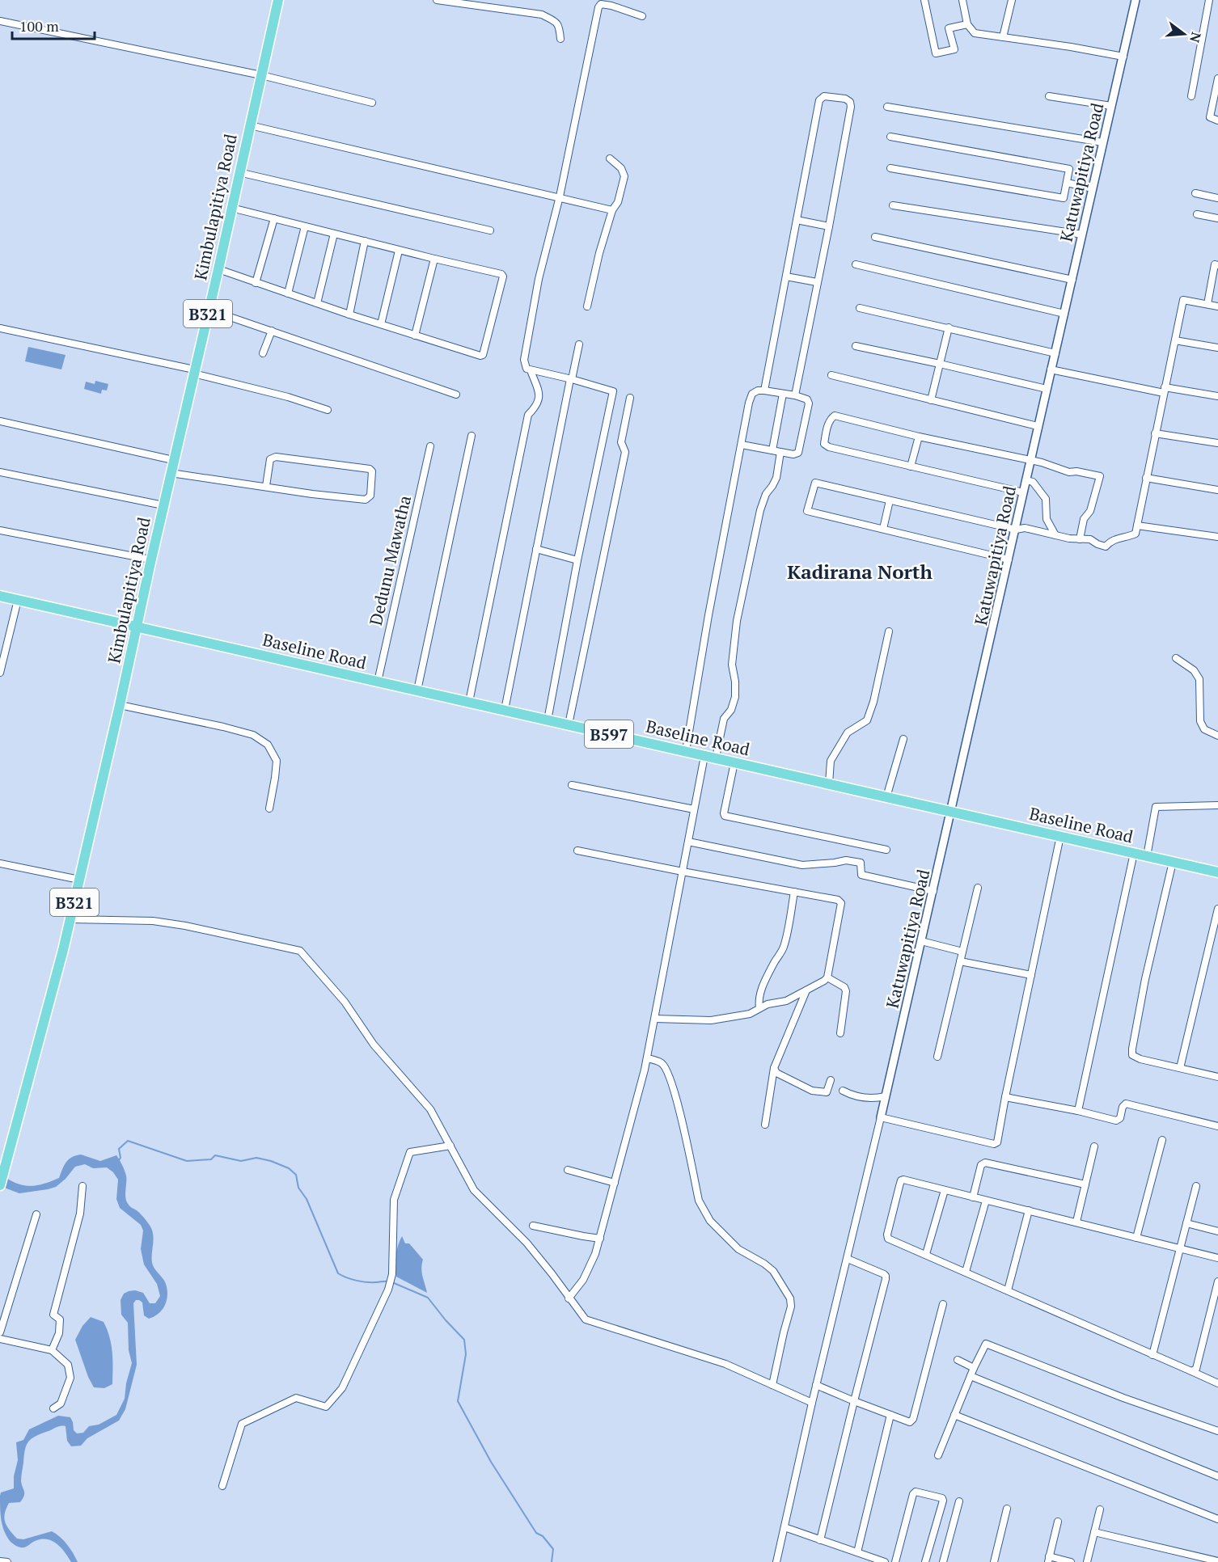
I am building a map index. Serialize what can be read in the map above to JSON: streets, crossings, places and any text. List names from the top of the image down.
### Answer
{
  "streets": {
    "main road": [
      "Kimbulapitiya Road",
      "B321",
      "Baseline Road",
      "B597"
    ],
    "street": ["Katuwapitiya Road", "Dedunu Mawatha"]
  },
  "crossings": [
    ["Katuwapitiya Road", "Baseline Road"],
    ["Kimbulapitiya Road", "Baseline Road"],
    ["Dedunu Mawatha", "Baseline Road"]
  ],
  "districts": ["Kadirana North"],
  "scale_bar": "100 m",
  "north": "right"
}
